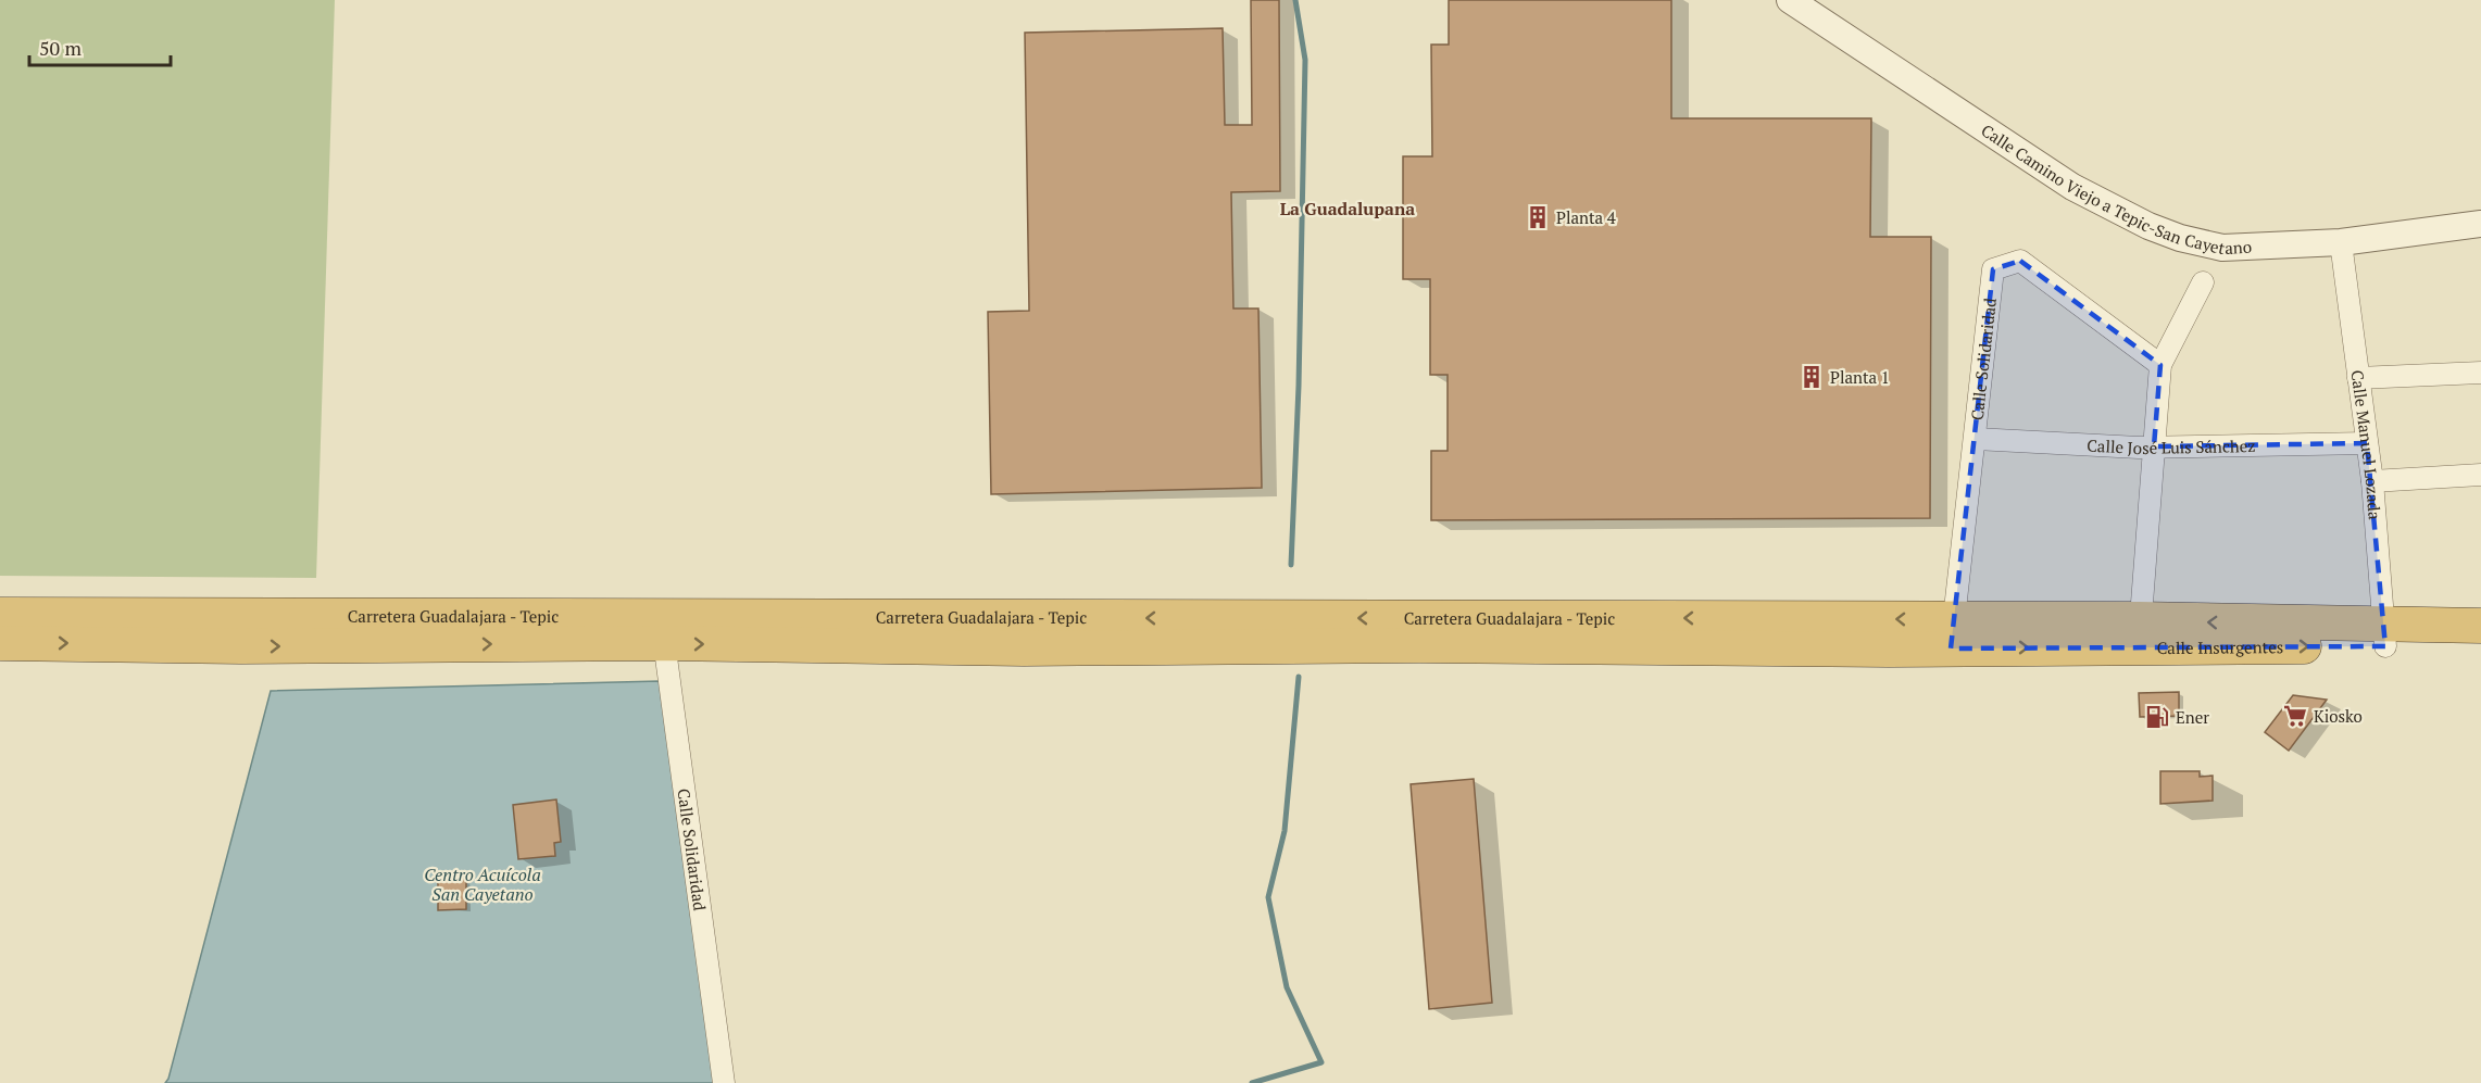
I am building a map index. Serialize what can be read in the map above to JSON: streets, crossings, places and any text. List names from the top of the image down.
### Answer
{
  "streets": {
    "highway": ["Carretera Guadalajara - Tepic", "Calle Insurgentes"],
    "street": [
      "Calle Camino Viejo a Tepic-San Cayetano",
      "Calle Solidaridad",
      "Calle Manuel Lozada",
      "Calle José Luis Sánchez"
    ]
  },
  "crossings": [
    ["Calle Camino Viejo a Tepic-San Cayetano", "Calle Manuel Lozada"],
    ["Calle Solidaridad", "Calle José Luis Sánchez"],
    ["Calle Solidaridad", "Carretera Guadalajara - Tepic"],
    ["Calle Solidaridad", "Calle Insurgentes"],
    ["Calle Manuel Lozada", "Calle José Luis Sánchez"],
    ["Calle Manuel Lozada", "Calle Insurgentes"],
    ["Carretera Guadalajara - Tepic", "Calle Insurgentes"]
  ],
  "districts": ["La Guadalupana"],
  "water": ["Centro Acuícola San Cayetano"],
  "places": {
    "building": ["Planta 4", "Planta 1"],
    "supermarket": ["Kiosko"],
    "fuel station": ["Ener"]
  },
  "scale_bar": "50 m"
}
